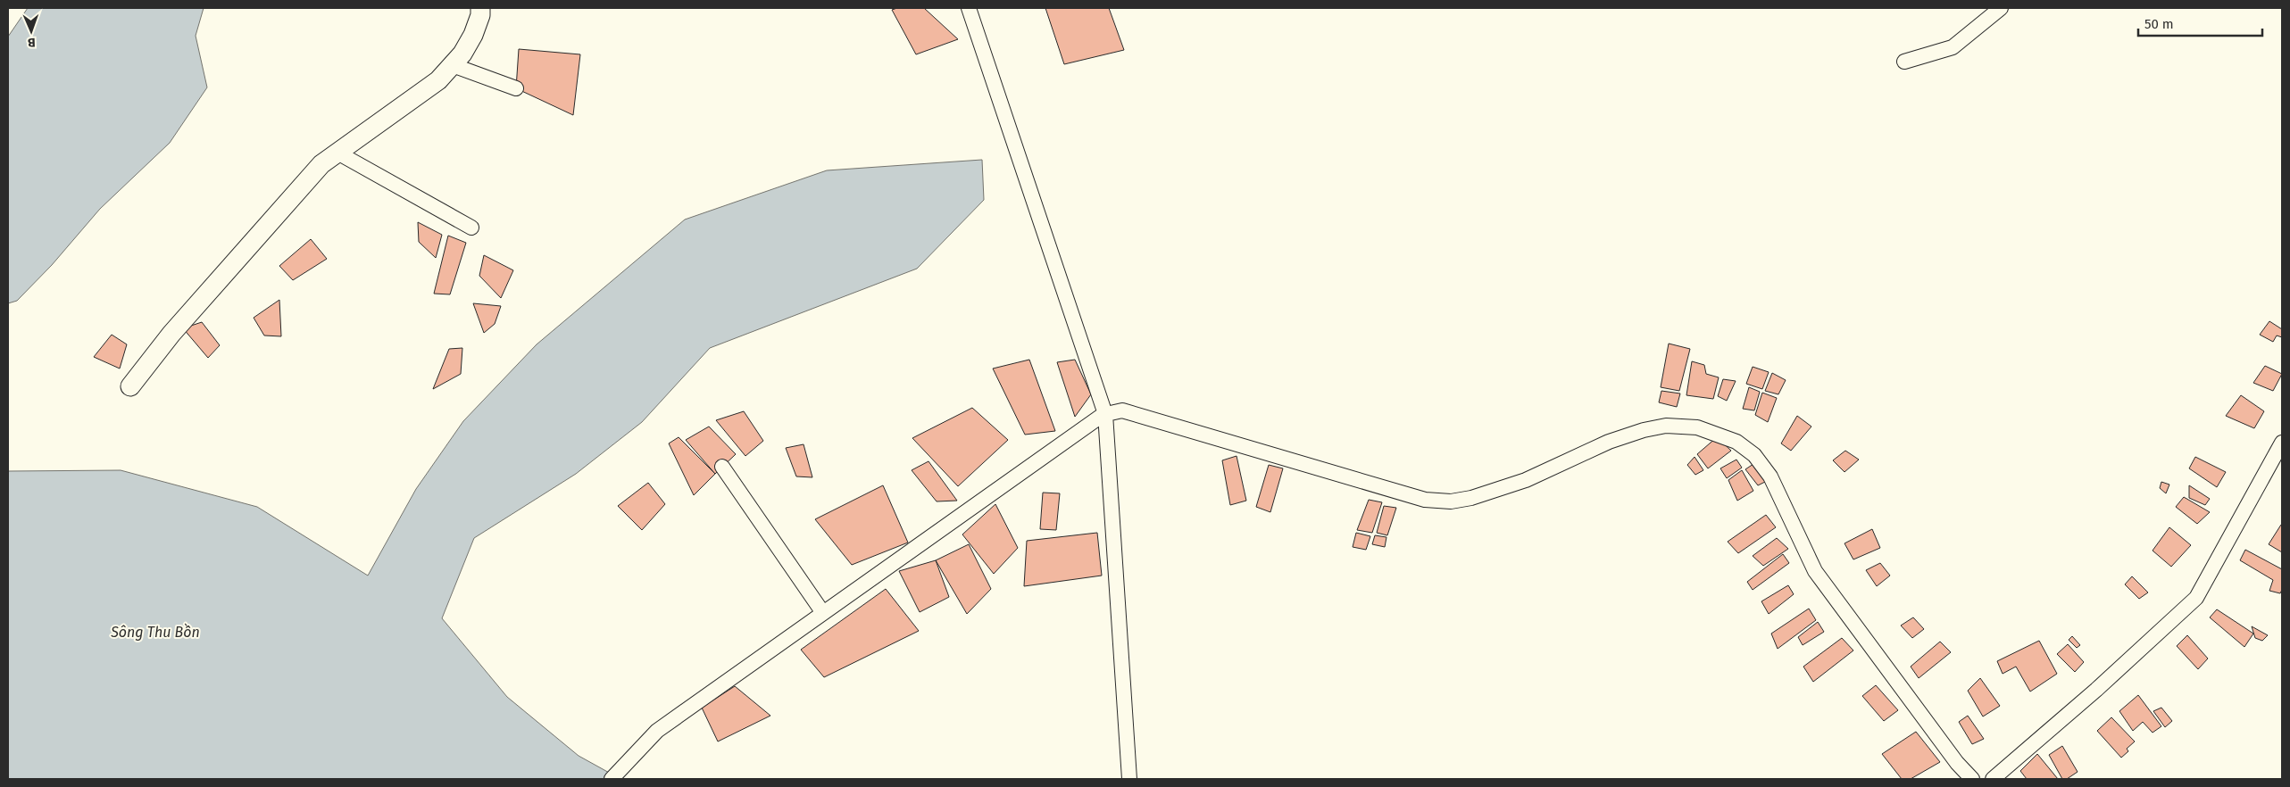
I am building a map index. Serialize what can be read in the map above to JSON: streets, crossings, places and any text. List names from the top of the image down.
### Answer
{
  "water": ["Sông Thu Bồn"],
  "scale_bar": "50 m",
  "north": "bottom"
}
